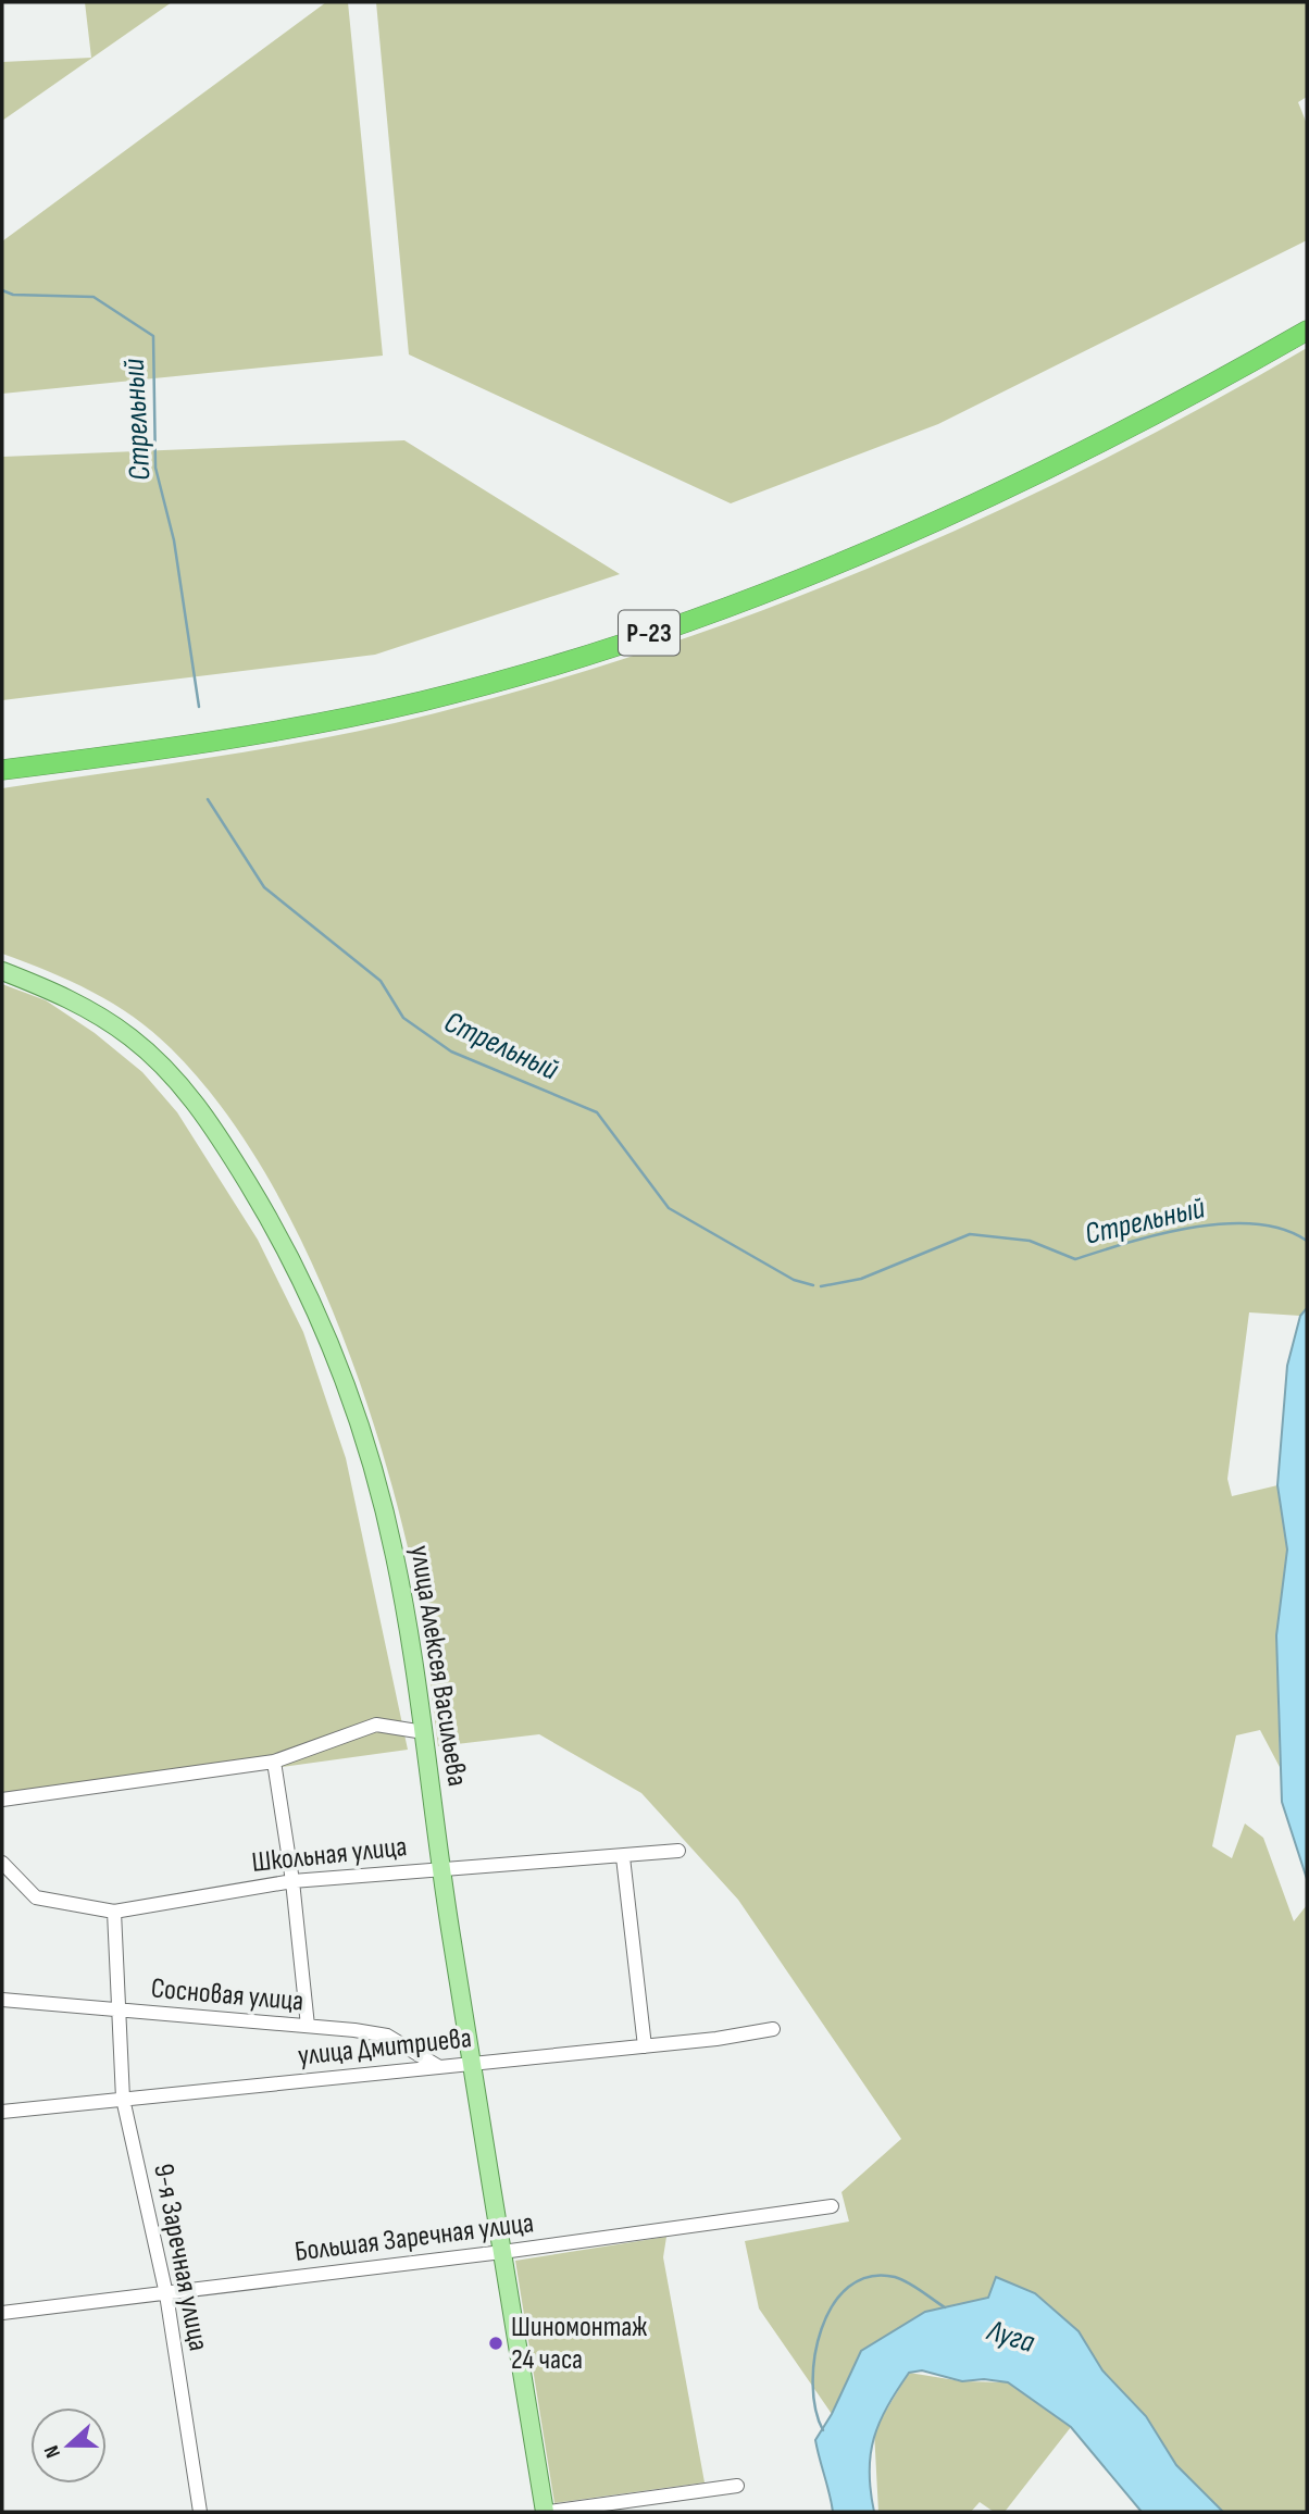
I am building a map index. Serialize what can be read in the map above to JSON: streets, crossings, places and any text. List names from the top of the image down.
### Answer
{
  "streets": {
    "highway": ["Р-23"],
    "main road": ["улица Алексея Васильева"],
    "street": [
      "Школьная улица",
      "Сосновая улица",
      "улица Дмитриева",
      "Большая Заречная улица",
      "9-я Заречная улица"
    ]
  },
  "crossings": [
    ["улица Алексея Васильева", "Школьная улица"],
    ["улица Алексея Васильева", "улица Дмитриева"],
    ["улица Алексея Васильева", "Большая Заречная улица"],
    ["Школьная улица", "9-я Заречная улица"],
    ["Сосновая улица", "улица Дмитриева"],
    ["Сосновая улица", "9-я Заречная улица"],
    ["улица Дмитриева", "9-я Заречная улица"],
    ["Большая Заречная улица", "9-я Заречная улица"]
  ],
  "water": ["Стрельный", "Луга"],
  "places": ["Шиномонтаж 24 часа"],
  "north": "left"
}
